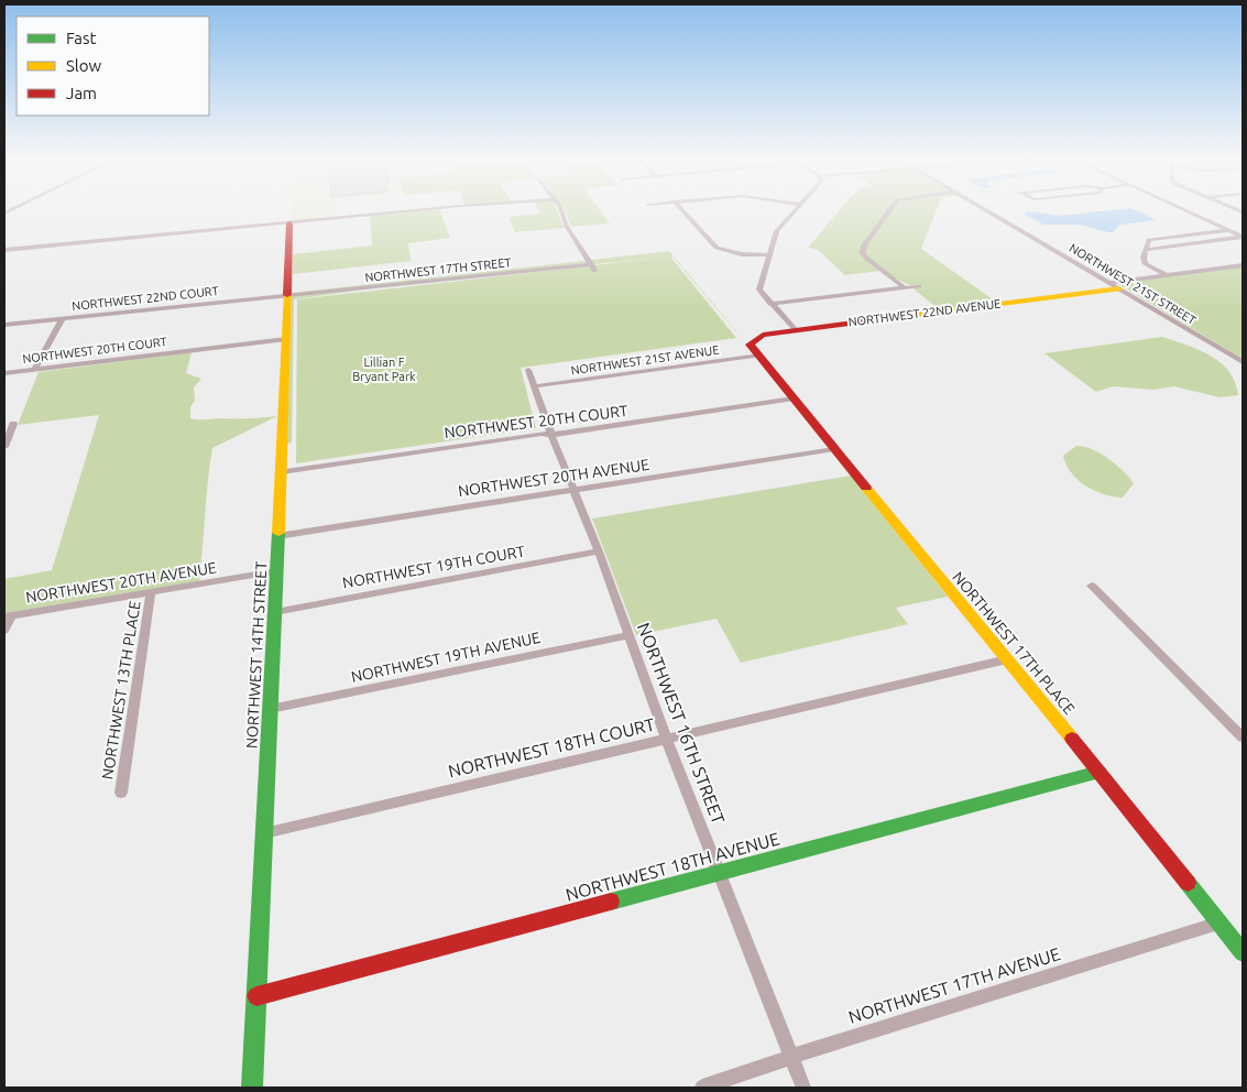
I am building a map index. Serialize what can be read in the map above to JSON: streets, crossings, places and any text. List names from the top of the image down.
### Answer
{
  "streets": {
    "street": [
      "NORTHWEST 17TH STREET",
      "NORTHWEST 21ST STREET",
      "NORTHWEST 22ND COURT",
      "NORTHWEST 22ND AVENUE",
      "NORTHWEST 20TH COURT",
      "NORTHWEST 21ST AVENUE",
      "NORTHWEST 20TH AVENUE",
      "NORTHWEST 19TH COURT",
      "NORTHWEST 17TH PLACE",
      "NORTHWEST 14TH STREET",
      "NORTHWEST 19TH AVENUE",
      "NORTHWEST 13TH PLACE",
      "NORTHWEST 16TH STREET",
      "NORTHWEST 18TH COURT",
      "NORTHWEST 18TH AVENUE",
      "NORTHWEST 17TH AVENUE"
    ]
  },
  "crossings": [
    ["NORTHWEST 17TH STREET", "NORTHWEST 22ND COURT"],
    ["NORTHWEST 17TH STREET", "NORTHWEST 14TH STREET"],
    ["NORTHWEST 21ST STREET", "NORTHWEST 22ND AVENUE"],
    ["NORTHWEST 22ND COURT", "NORTHWEST 14TH STREET"],
    ["NORTHWEST 22ND AVENUE", "NORTHWEST 21ST AVENUE"],
    ["NORTHWEST 22ND AVENUE", "NORTHWEST 17TH PLACE"],
    ["NORTHWEST 20TH COURT", "NORTHWEST 17TH PLACE"],
    ["NORTHWEST 20TH COURT", "NORTHWEST 14TH STREET"],
    ["NORTHWEST 20TH COURT", "NORTHWEST 16TH STREET"],
    ["NORTHWEST 21ST AVENUE", "NORTHWEST 17TH PLACE"],
    ["NORTHWEST 21ST AVENUE", "NORTHWEST 16TH STREET"],
    ["NORTHWEST 20TH AVENUE", "NORTHWEST 17TH PLACE"],
    ["NORTHWEST 20TH AVENUE", "NORTHWEST 14TH STREET"],
    ["NORTHWEST 20TH AVENUE", "NORTHWEST 13TH PLACE"],
    ["NORTHWEST 20TH AVENUE", "NORTHWEST 16TH STREET"],
    ["NORTHWEST 19TH COURT", "NORTHWEST 14TH STREET"],
    ["NORTHWEST 19TH COURT", "NORTHWEST 16TH STREET"],
    ["NORTHWEST 17TH PLACE", "NORTHWEST 18TH COURT"],
    ["NORTHWEST 17TH PLACE", "NORTHWEST 18TH AVENUE"],
    ["NORTHWEST 17TH PLACE", "NORTHWEST 17TH AVENUE"],
    ["NORTHWEST 14TH STREET", "NORTHWEST 19TH AVENUE"],
    ["NORTHWEST 14TH STREET", "NORTHWEST 18TH COURT"],
    ["NORTHWEST 14TH STREET", "NORTHWEST 18TH AVENUE"],
    ["NORTHWEST 19TH AVENUE", "NORTHWEST 16TH STREET"],
    ["NORTHWEST 16TH STREET", "NORTHWEST 18TH COURT"],
    ["NORTHWEST 16TH STREET", "NORTHWEST 18TH AVENUE"],
    ["NORTHWEST 16TH STREET", "NORTHWEST 17TH AVENUE"]
  ],
  "parks": ["Lillian F Bryant Park"],
  "legend": ["Fast", "Slow", "Jam"]
}
